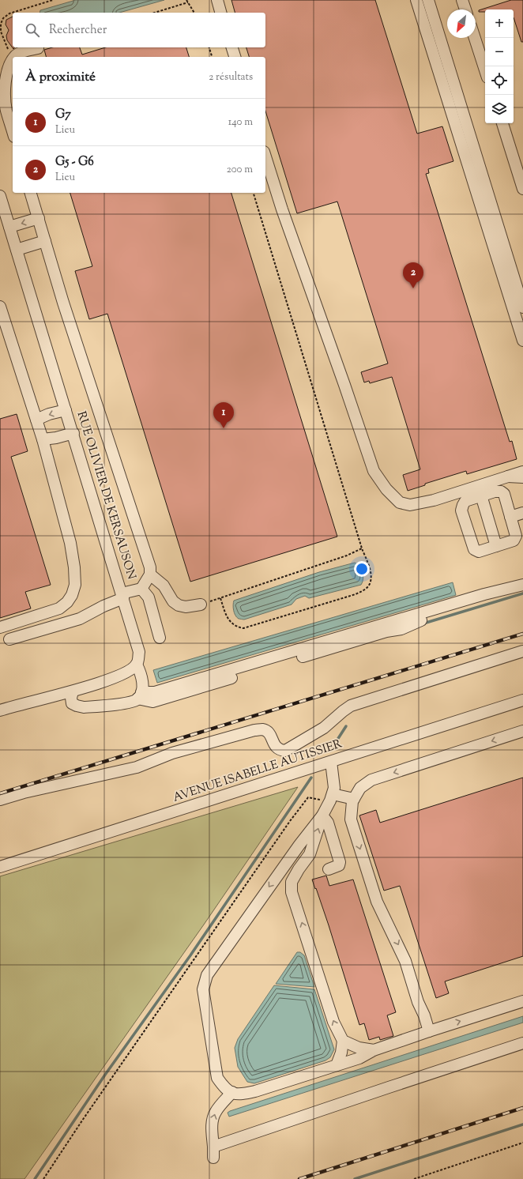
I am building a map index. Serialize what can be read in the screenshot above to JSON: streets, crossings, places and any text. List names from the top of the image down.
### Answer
{
  "streets": {
    "street": ["RUE OLIVIER DE KERSAUSON", "AVENUE ISABELLE AUTISSIER"]
  },
  "north": "bottom left",
  "page": {
    "map_buttons": ["+", "−"],
    "search": "Rechercher",
    "heading": ["À proximité", "2 résultats"],
    "list": [
      {
        "mark": "1",
        "name": "G7",
        "note": "Lieu",
        "value": "140 m"
      },
      {
        "mark": "2",
        "name": "G5 - G6",
        "note": "Lieu",
        "value": "200 m"
      }
    ],
    "pins": ["2", "1"]
  }
}
